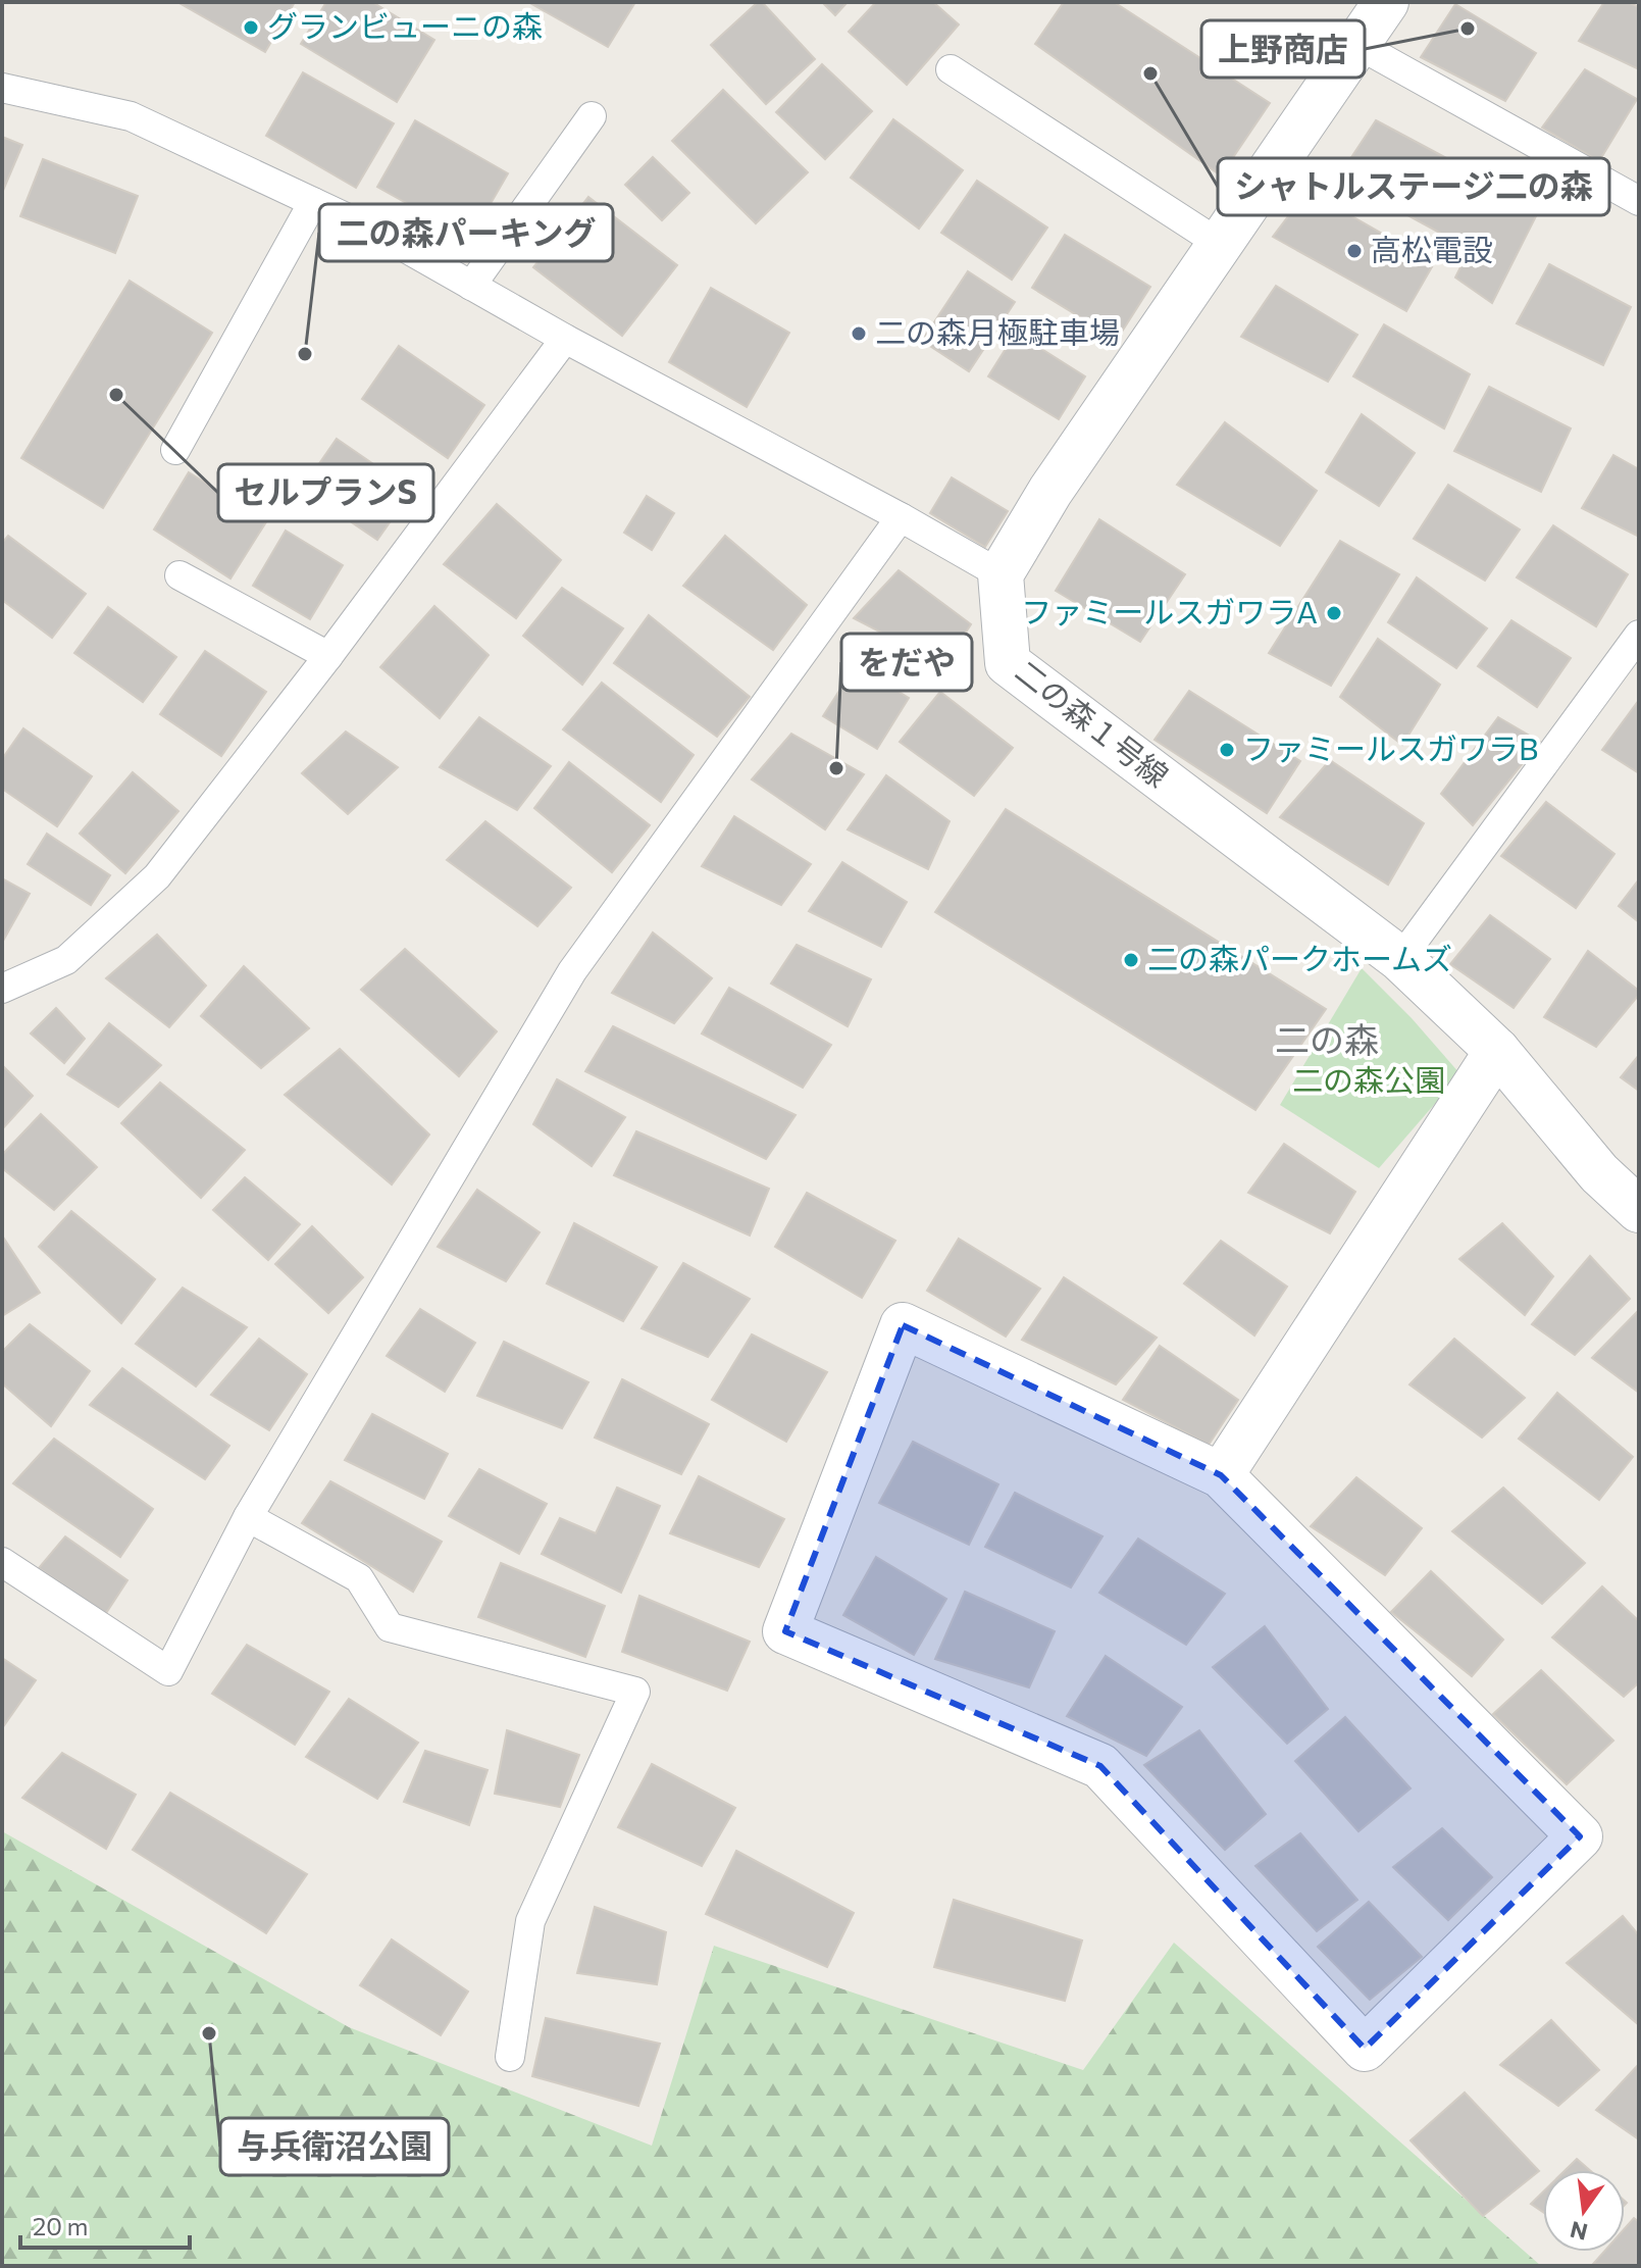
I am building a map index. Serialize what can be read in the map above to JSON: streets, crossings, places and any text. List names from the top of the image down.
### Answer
{
  "streets": {
    "street": ["二の森１号線"]
  },
  "districts": ["二の森"],
  "parks": ["二の森公園"],
  "places": [
    "グランビューニの森",
    "上野商店",
    "シャトルステージ二の森",
    "高松電設",
    "二の森月極駐車場",
    "二の森パーキング",
    "セルプランS",
    "ファミールスガワラA",
    "ファミールスガワラB",
    "をだや",
    "二の森パークホームズ",
    "与兵衛沼公園"
  ],
  "scale_bar": "20 m",
  "north": "bottom"
}
